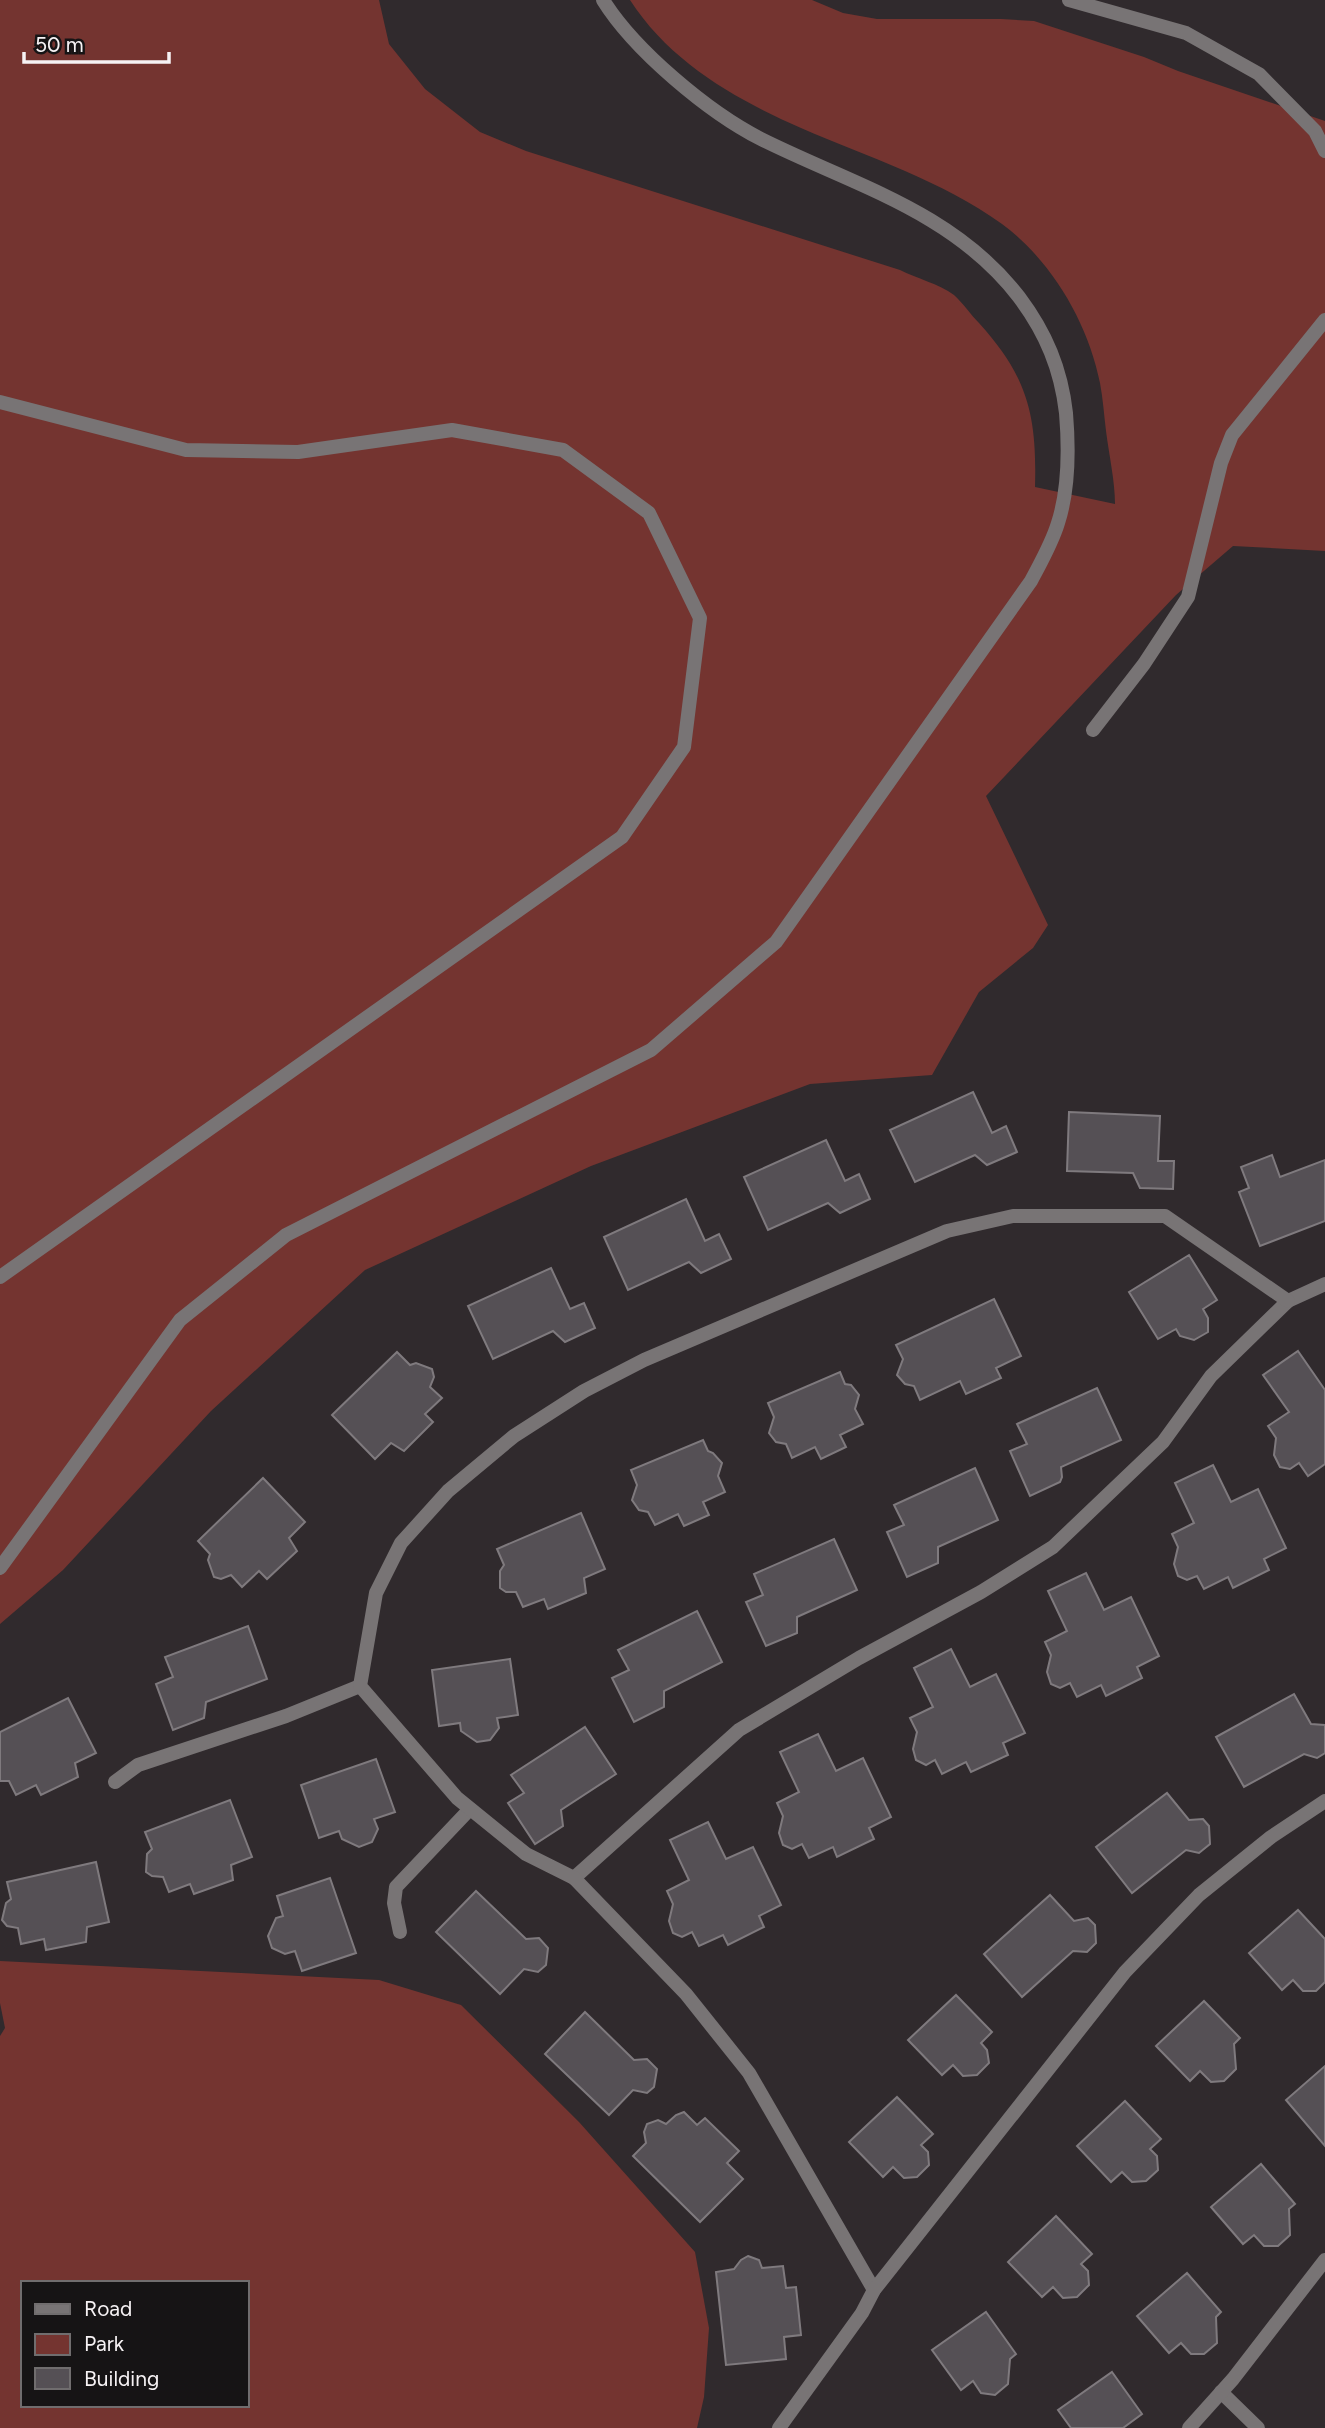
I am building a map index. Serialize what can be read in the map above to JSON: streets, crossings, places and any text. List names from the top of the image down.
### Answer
{
  "legend": ["Road", "Park", "Building"],
  "scale_bar": "50 m"
}
